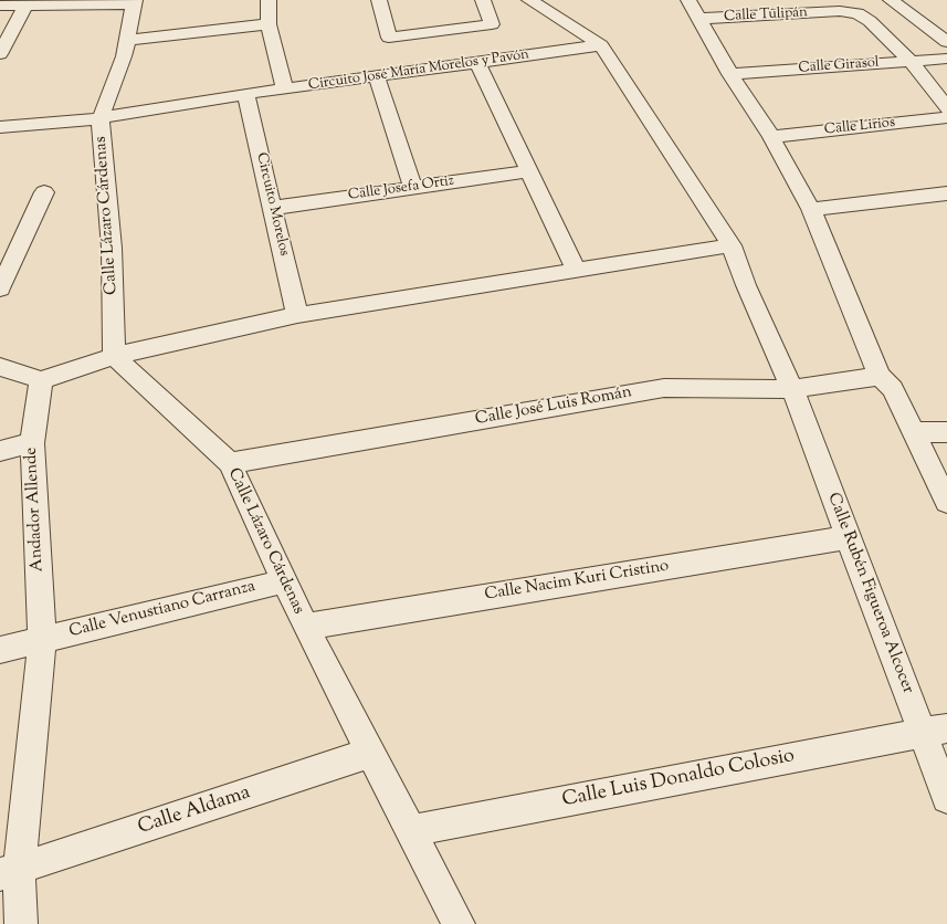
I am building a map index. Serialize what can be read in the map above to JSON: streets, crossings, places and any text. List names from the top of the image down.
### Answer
{
  "streets": {
    "street": [
      "Calle Tulipán",
      "Calle Girasol",
      "Circuito José María Morelos y Pavón",
      "Calle Lirios",
      "Calle Josefa Ortiz",
      "Circuito Morelos",
      "Calle Lázaro Cárdenas",
      "Calle José Luis Román",
      "Andador Allende",
      "Calle Nacim Kuri Cristino",
      "Calle Rubén Figueroa Alcocer",
      "Calle Venustiano Carranza",
      "Calle Luis Donaldo Colosio",
      "Calle Aldama"
    ]
  },
  "crossings": [
    ["Calle Tulipán", "Calle Girasol"],
    ["Circuito José María Morelos y Pavón", "Circuito Morelos"],
    ["Circuito José María Morelos y Pavón", "Calle Lázaro Cárdenas"],
    ["Calle Josefa Ortiz", "Circuito Morelos"],
    ["Calle Lázaro Cárdenas", "Calle José Luis Román"],
    ["Calle Lázaro Cárdenas", "Calle Nacim Kuri Cristino"],
    ["Calle Lázaro Cárdenas", "Calle Venustiano Carranza"],
    ["Calle Lázaro Cárdenas", "Calle Luis Donaldo Colosio"],
    ["Calle Lázaro Cárdenas", "Calle Aldama"],
    ["Calle José Luis Román", "Calle Rubén Figueroa Alcocer"],
    ["Andador Allende", "Calle Venustiano Carranza"],
    ["Andador Allende", "Calle Aldama"],
    ["Calle Nacim Kuri Cristino", "Calle Rubén Figueroa Alcocer"],
    ["Calle Rubén Figueroa Alcocer", "Calle Luis Donaldo Colosio"]
  ]
}
